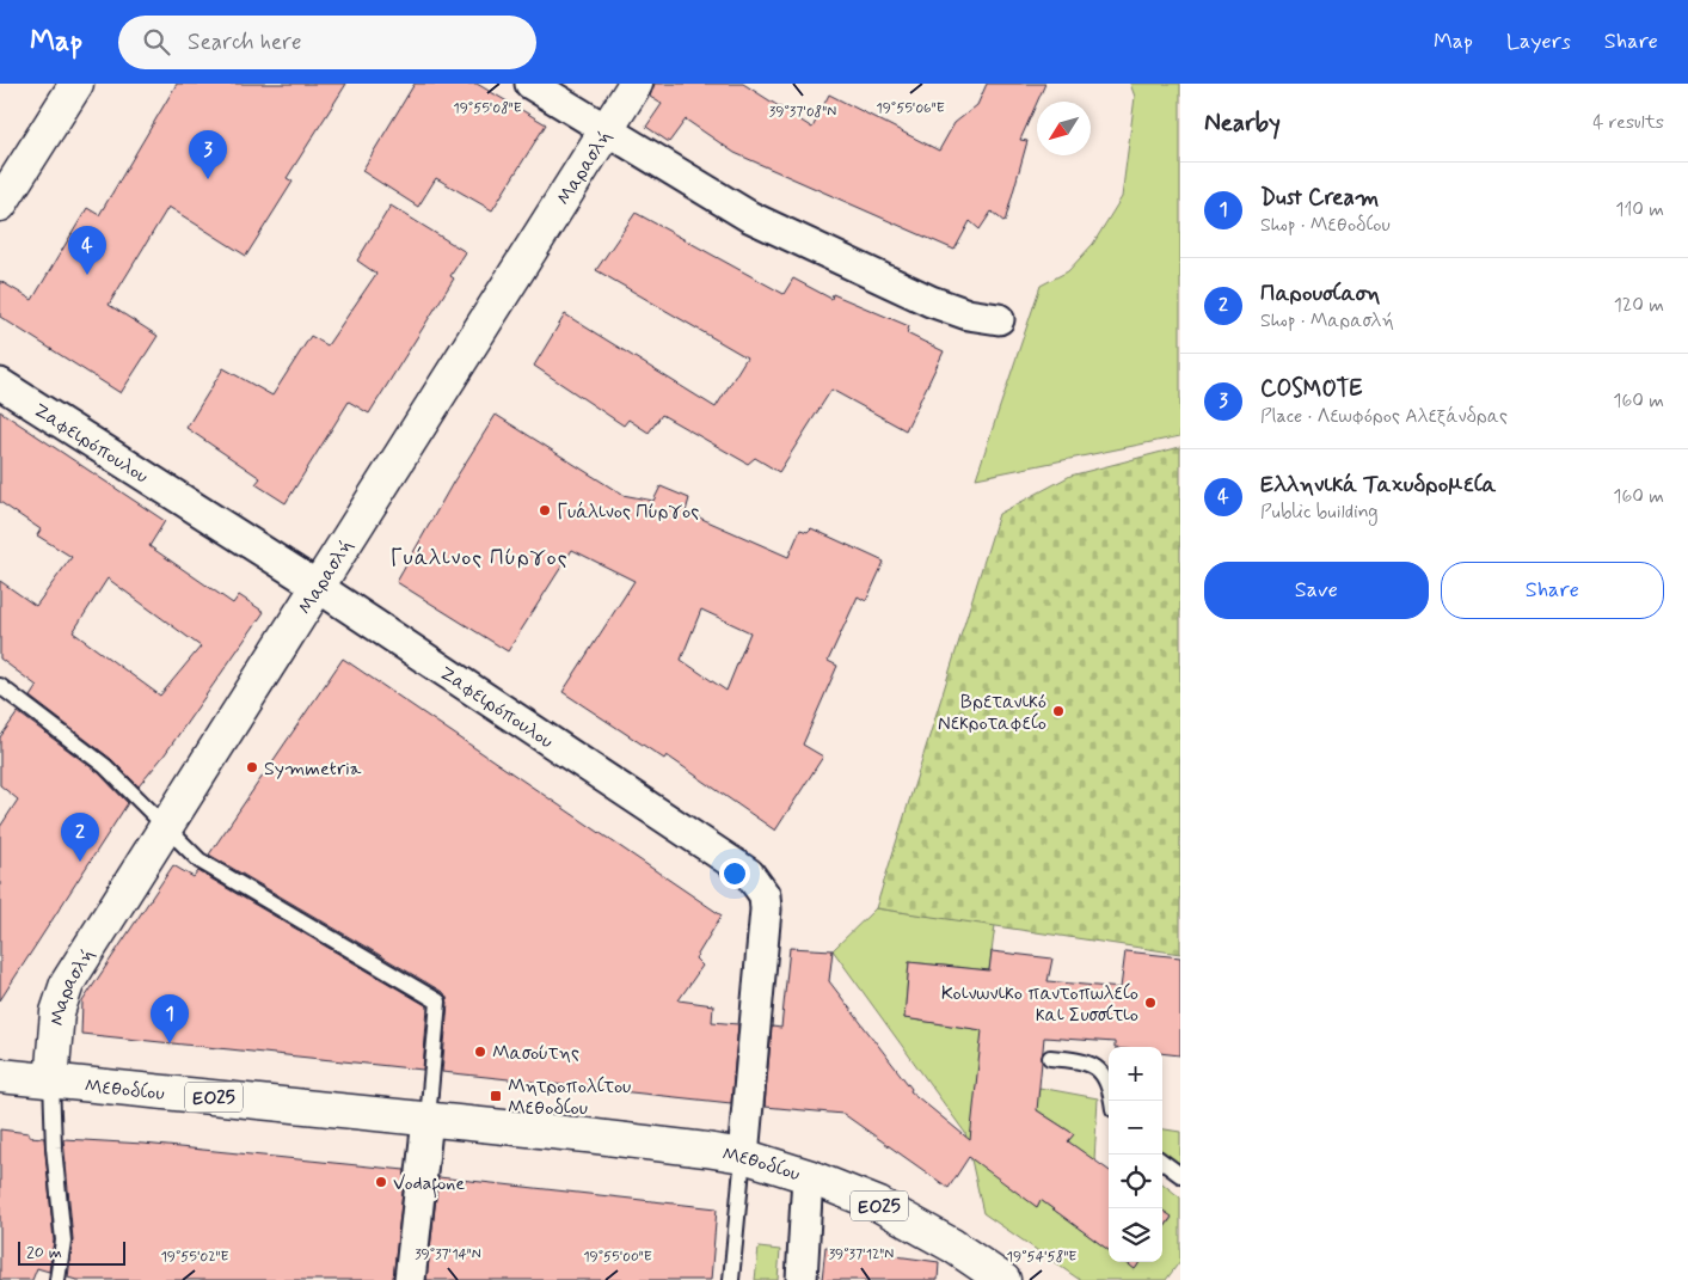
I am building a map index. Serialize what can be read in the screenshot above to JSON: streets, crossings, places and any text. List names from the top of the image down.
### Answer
{
  "streets": {
    "main road": ["Μαρασλή", "Μεθοδίου", "ΕΟ25"],
    "street": ["Ζαφειρόπουλου"]
  },
  "crossings": [
    ["Μαρασλή", "Ζαφειρόπουλου"],
    ["Μαρασλή", "Μεθοδίου"],
    ["Ζαφειρόπουλου", "Μεθοδίου"]
  ],
  "districts": ["Γυάλινος Πύργος"],
  "places": {
    "other": [
      "Γυάλινος Πύργος",
      "Βρετανικό Νεκροταφείο",
      "Symmetria",
      "Κοινωνικο παντοπωλείο και Συσσίτιο",
      "Μασούτης",
      "Vodafone"
    ],
    "transit": ["Μητροπολίτου Μεθοδίου"]
  },
  "scale_bar": "20 m",
  "north": "bottom left",
  "page": {
    "header": "Map",
    "search": "Search here",
    "nav": ["Map", "Layers", "Share"],
    "heading": ["Nearby", "4 results"],
    "pins": [
      "3",
      "4",
      "2",
      "1"
    ],
    "list": [
      {
        "mark": "1",
        "name": "Dust Cream",
        "note": "Shop · Μεθοδίου",
        "value": "110 m"
      },
      {
        "mark": "2",
        "name": "Παρουσίαση",
        "note": "Shop · Μαρασλή",
        "value": "120 m"
      },
      {
        "mark": "3",
        "name": "COSMOTE",
        "note": "Place · Λεωφόρος Αλεξάνδρας",
        "value": "160 m"
      },
      {
        "mark": "4",
        "name": "Ελληνικά Ταχυδρομεία",
        "note": "Public building",
        "value": "160 m"
      }
    ],
    "buttons": ["Save", "Share"],
    "map_buttons": ["+", "−"],
    "scale": "20 m"
  },
  "coordinates": [
    "19°55'08\"E",
    "19°55'06\"E",
    "39°37'08\"N",
    "39°37'14\"N",
    "39°37'12\"N",
    "19°55'02\"E",
    "19°55'00\"E",
    "19°54'58\"E"
  ]
}
